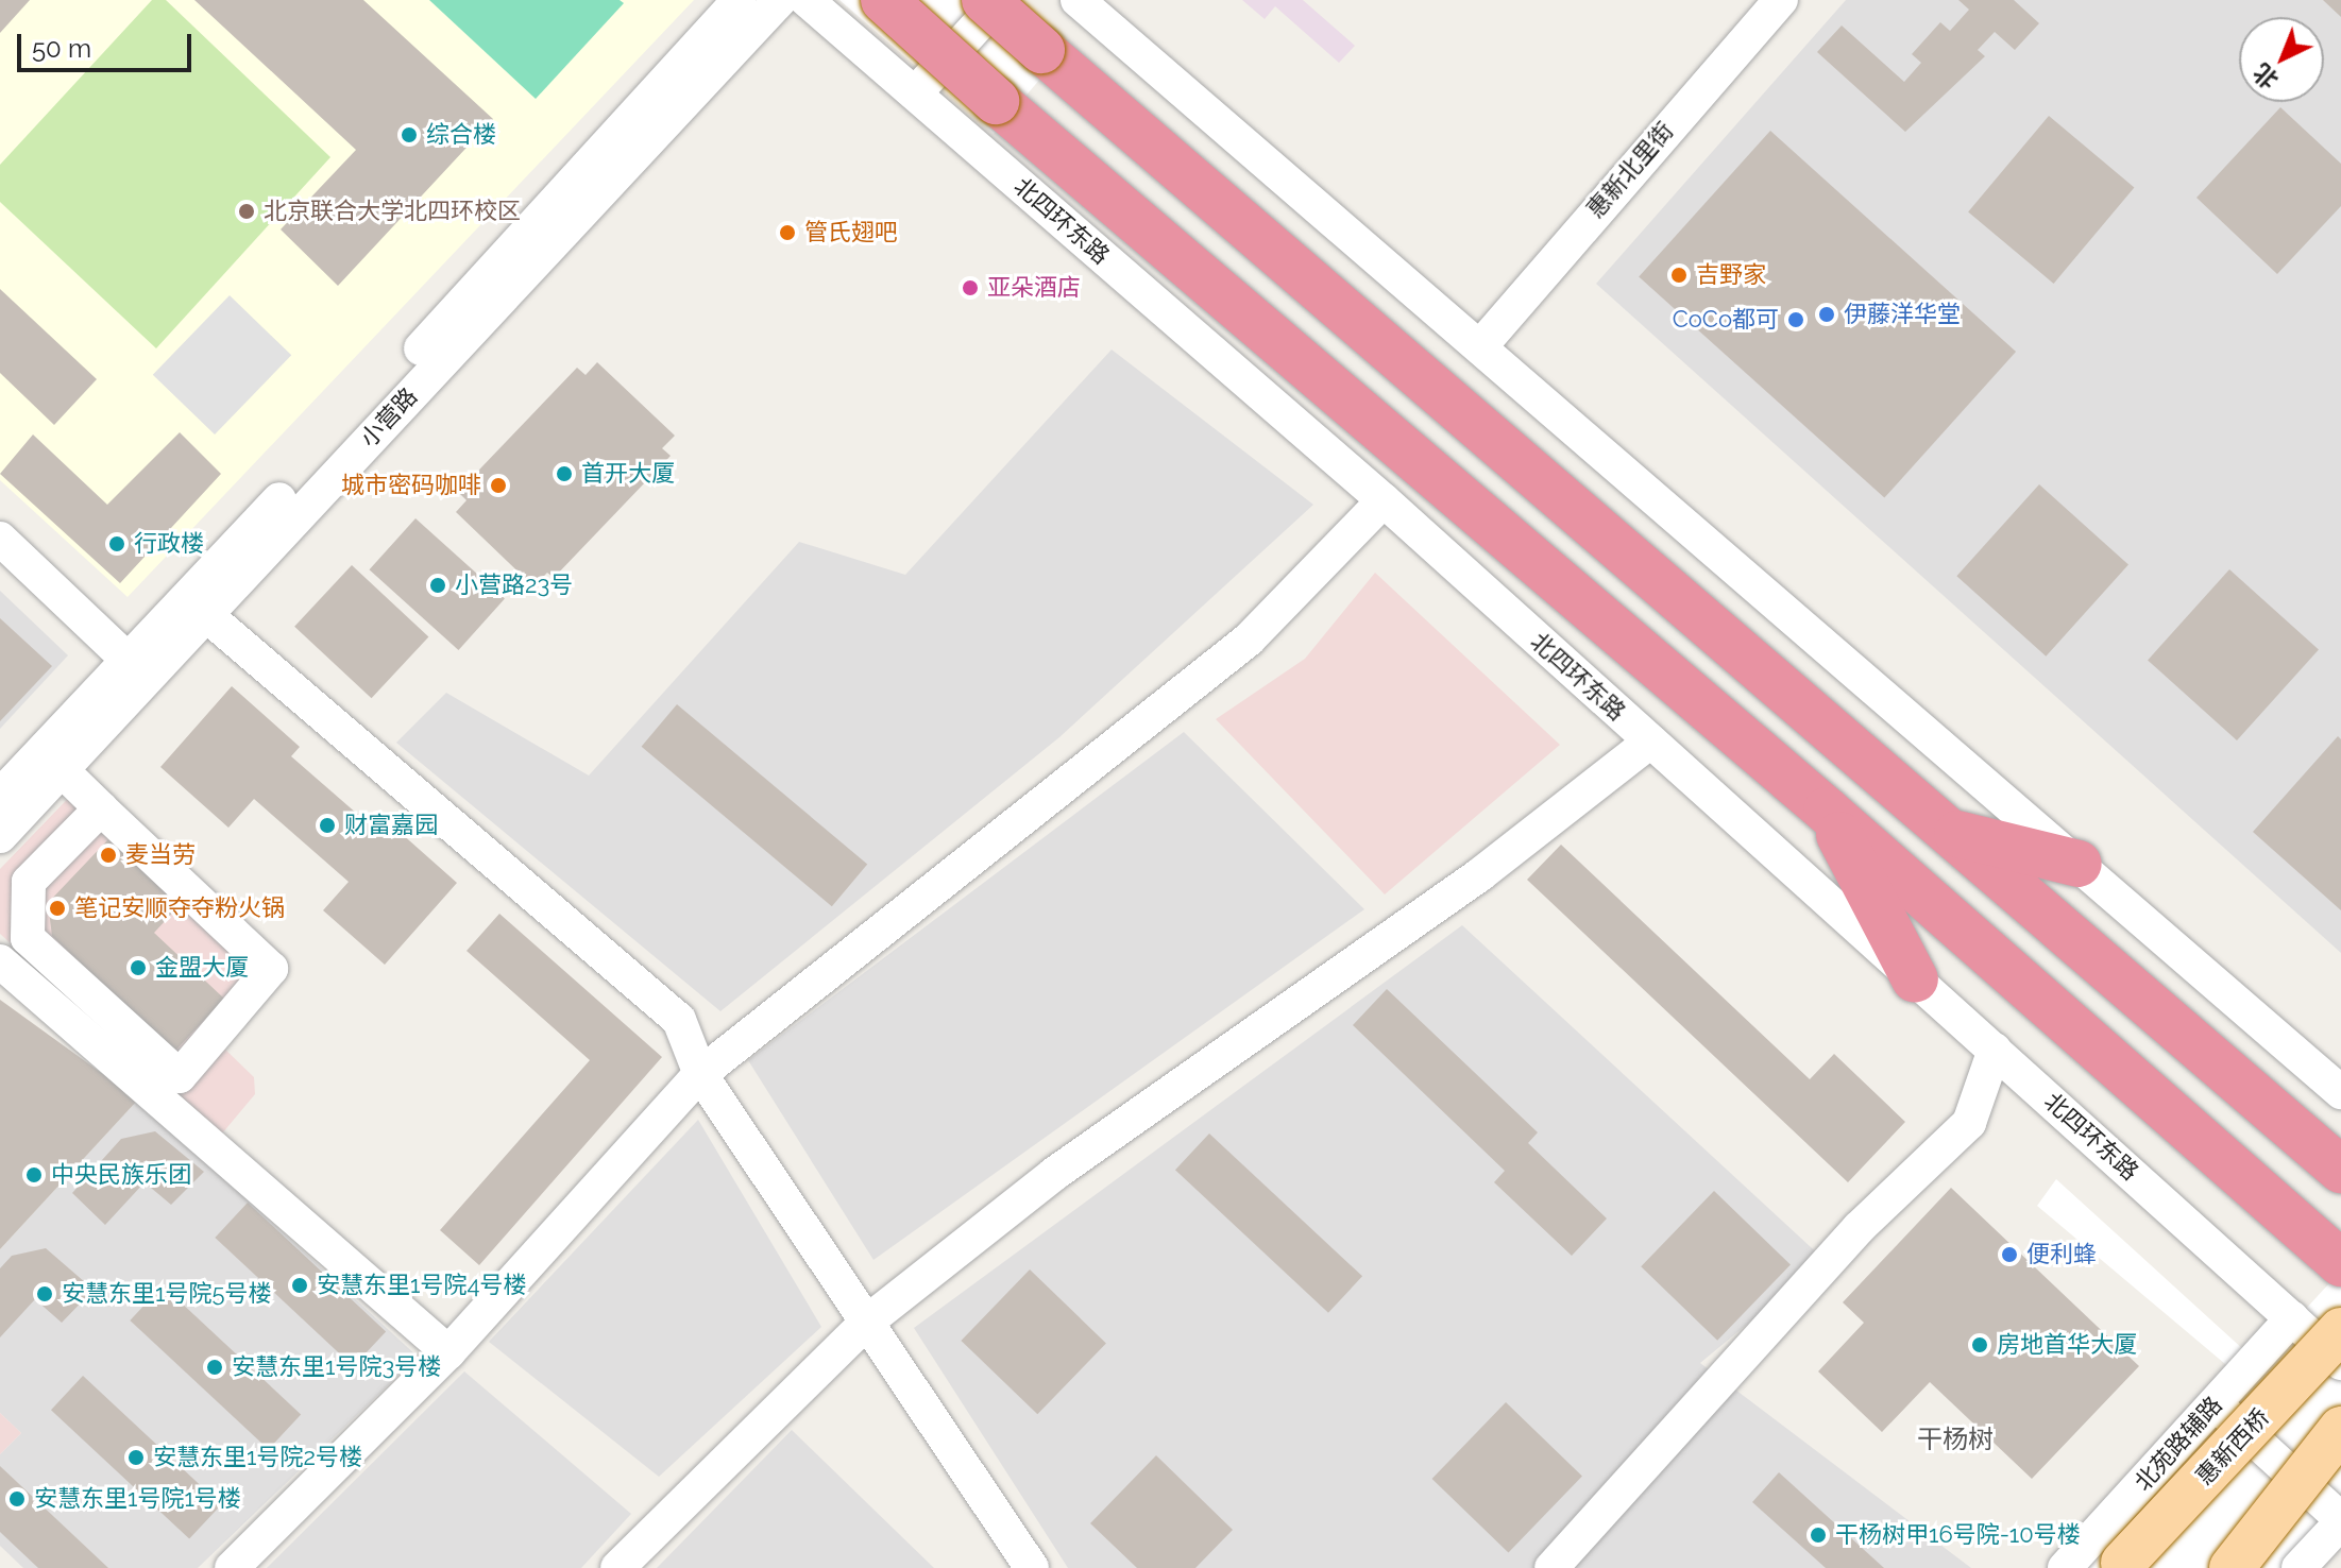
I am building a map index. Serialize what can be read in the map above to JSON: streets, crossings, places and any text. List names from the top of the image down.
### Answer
{
  "streets": {
    "highway": ["北四环东路"],
    "main road": ["惠新西桥"],
    "street": ["惠新北里街", "小营路", "北苑路辅路"]
  },
  "crossings": [
    ["北四环东路", "北苑路辅路"]
  ],
  "districts": ["干杨树"],
  "places": [
    "综合楼",
    "北京联合大学北四环校区",
    "管氏翅吧",
    "吉野家",
    "亚朵酒店",
    "伊藤洋华堂",
    "CoCo都可",
    "首开大厦",
    "城市密码咖啡",
    "行政楼",
    "小营路23号",
    "财富嘉园",
    "麦当劳",
    "笔记安顺夺夺粉火锅",
    "金盟大厦",
    "中央民族乐团",
    "便利蜂",
    "安慧东里1号院4号楼",
    "安慧东里1号院5号楼",
    "房地首华大厦",
    "安慧东里1号院3号楼",
    "安慧东里1号院2号楼",
    "安慧东里1号院1号楼",
    "干杨树甲16号院-10号楼"
  ],
  "scale_bar": "50 m",
  "north": "bottom left"
}
